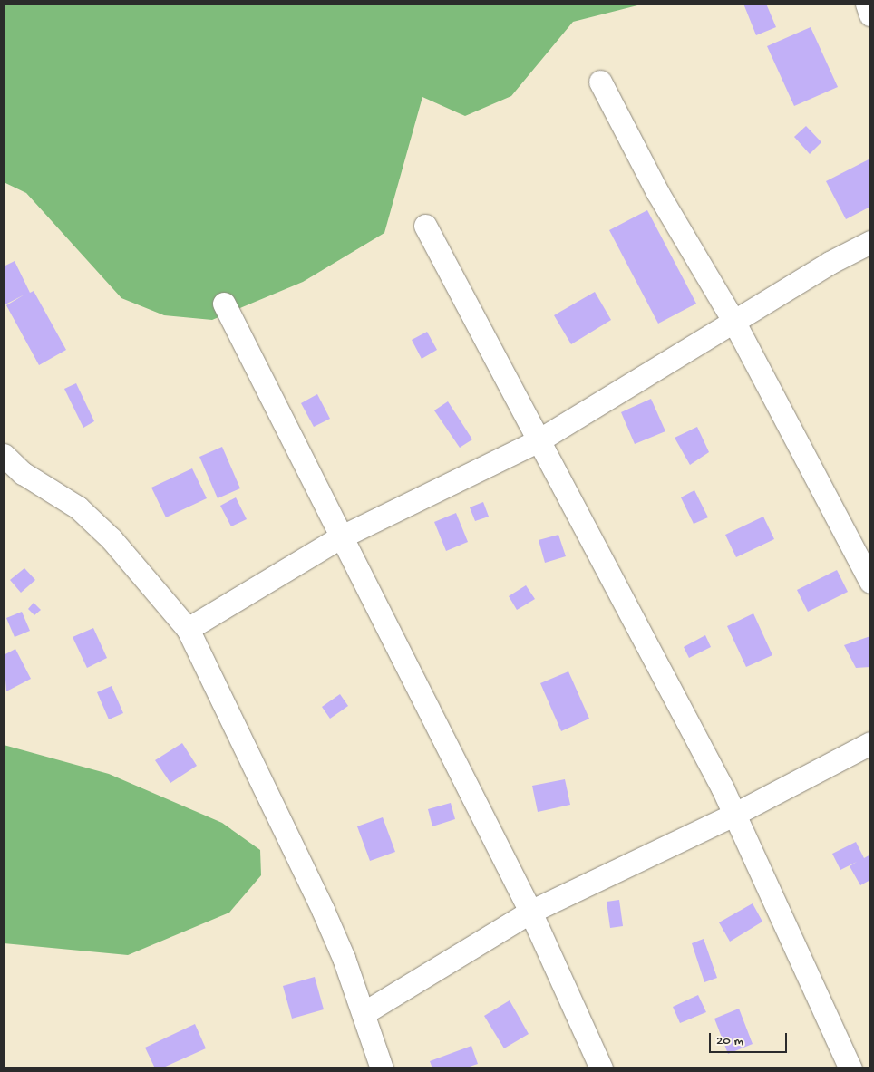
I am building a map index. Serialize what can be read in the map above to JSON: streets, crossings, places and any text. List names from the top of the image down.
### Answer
{
  "scale_bar": "20 m"
}
